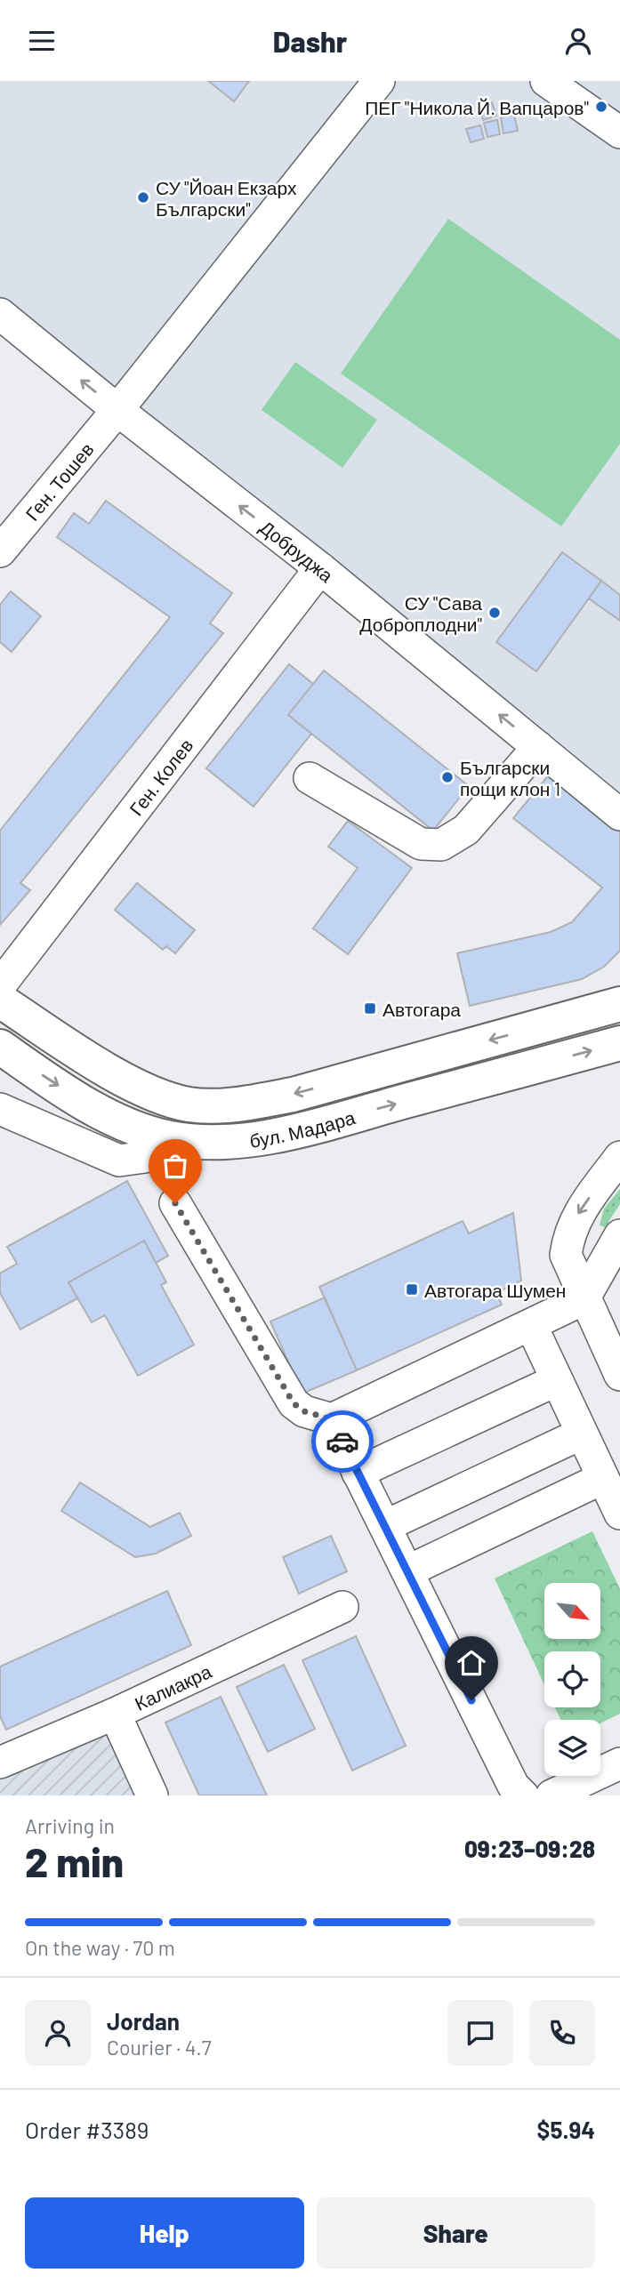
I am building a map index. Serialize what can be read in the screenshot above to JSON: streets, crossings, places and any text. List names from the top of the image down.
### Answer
{
  "streets": {
    "main road": ["бул. Мадара"],
    "street": [
      "Ген. Тошев",
      "Добруджа",
      "Ген. Колев",
      "Калиакра"
    ]
  },
  "crossings": [
    ["Ген. Тошев", "Добруджа"],
    ["Добруджа", "Ген. Колев"]
  ],
  "one_way": ["Добруджа"],
  "places": {
    "other": [
      "ПЕГ \"Никола Й. Вапцаров\"",
      "СУ \"Йоан Екзарх Български\"",
      "СУ \"Сава Доброплодни\"",
      "Български пощи клон 1"
    ],
    "transit": ["Автогара", "Автогара Шумен"]
  },
  "north": "bottom right",
  "page": {
    "header": "Dashr",
    "heading": ["2 min", "Arriving in", "09:23–09:28"],
    "panel": [
      "Jordan",
      "Courier · 4.7",
      "Order #3389",
      "$5.94"
    ],
    "bar": "On the way · 70 m",
    "buttons": ["Help", "Share"]
  }
}
